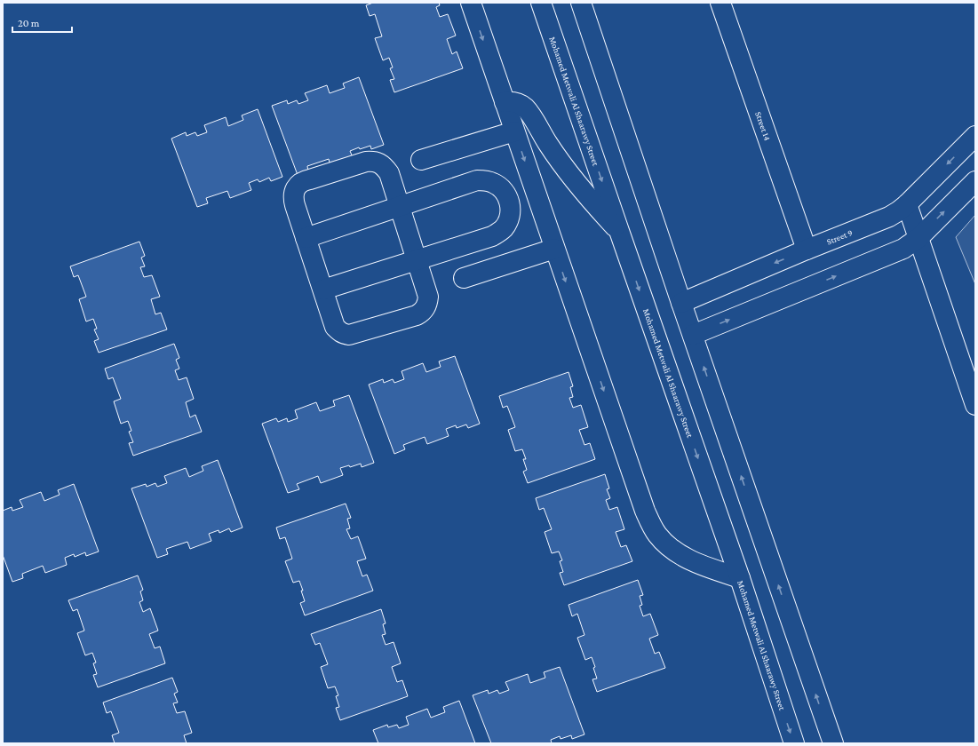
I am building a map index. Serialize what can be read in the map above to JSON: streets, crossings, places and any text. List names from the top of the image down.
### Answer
{
  "streets": {
    "street": ["Mohamed Metwali Al Shaarawy Street", "Street 14", "Street 9"]
  },
  "crossings": [
    ["Street 14", "Street 9"]
  ],
  "scale_bar": "20 m"
}
